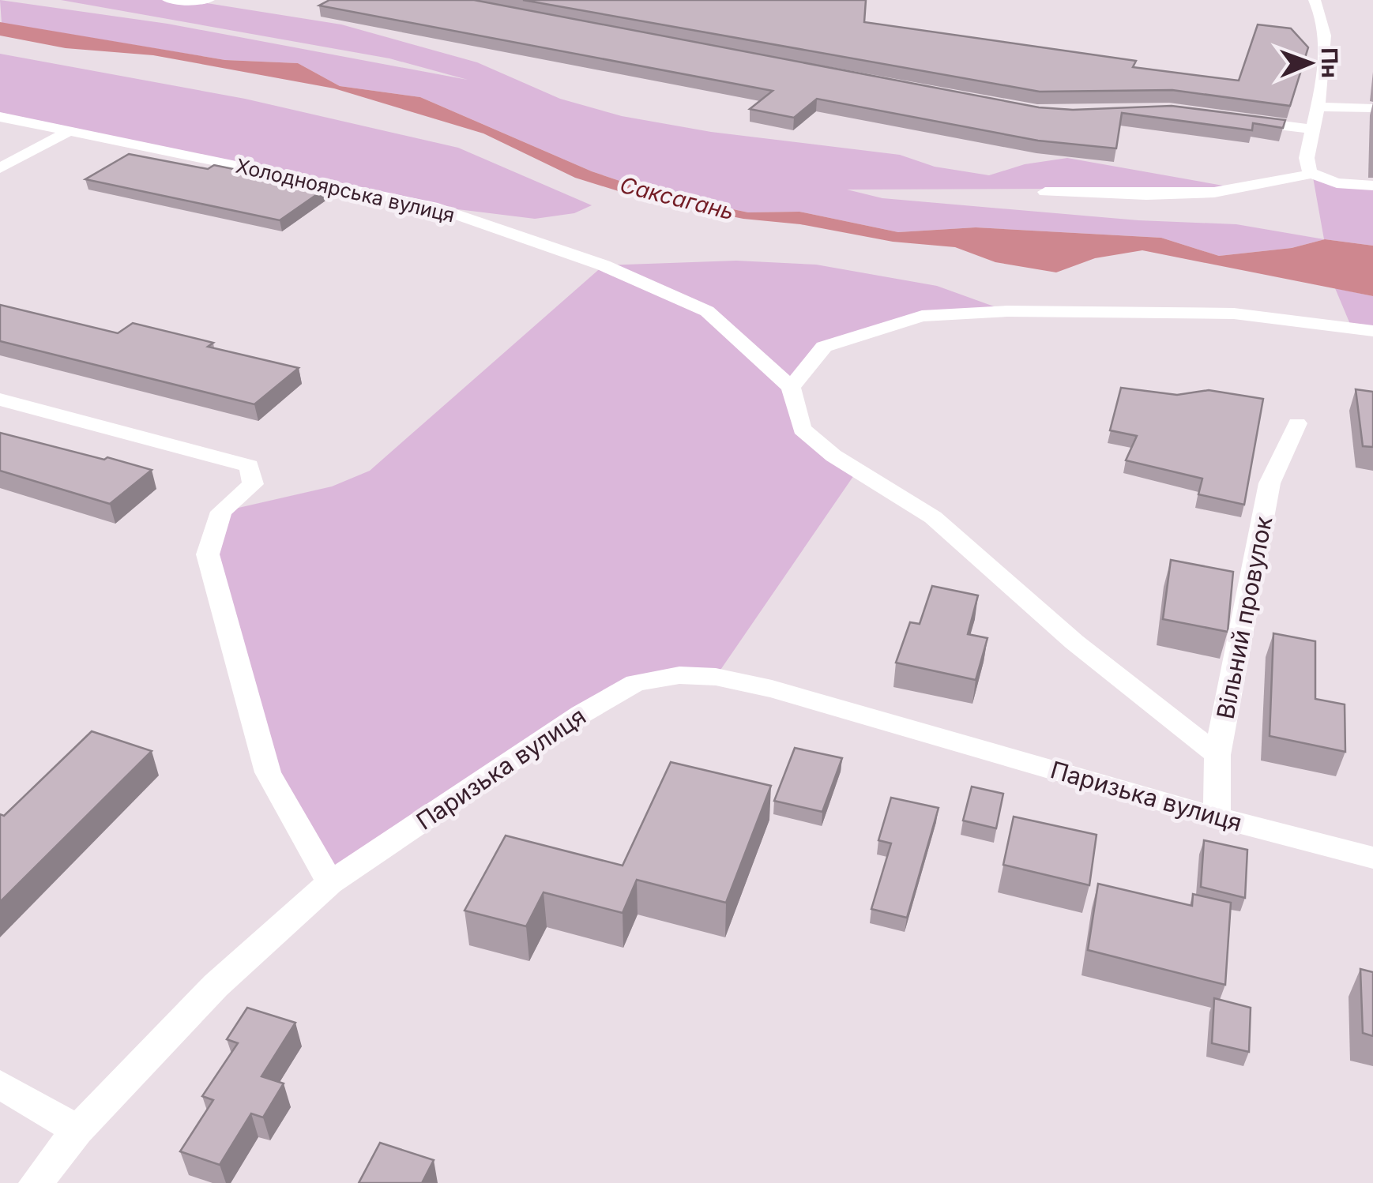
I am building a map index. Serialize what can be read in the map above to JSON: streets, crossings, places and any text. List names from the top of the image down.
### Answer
{
  "streets": {
    "street": ["Холодноярська вулиця", "Вільний провулок", "Паризька вулиця"]
  },
  "crossings": [
    ["Вільний провулок", "Паризька вулиця"]
  ],
  "water": ["Саксагань"],
  "north": "right"
}
